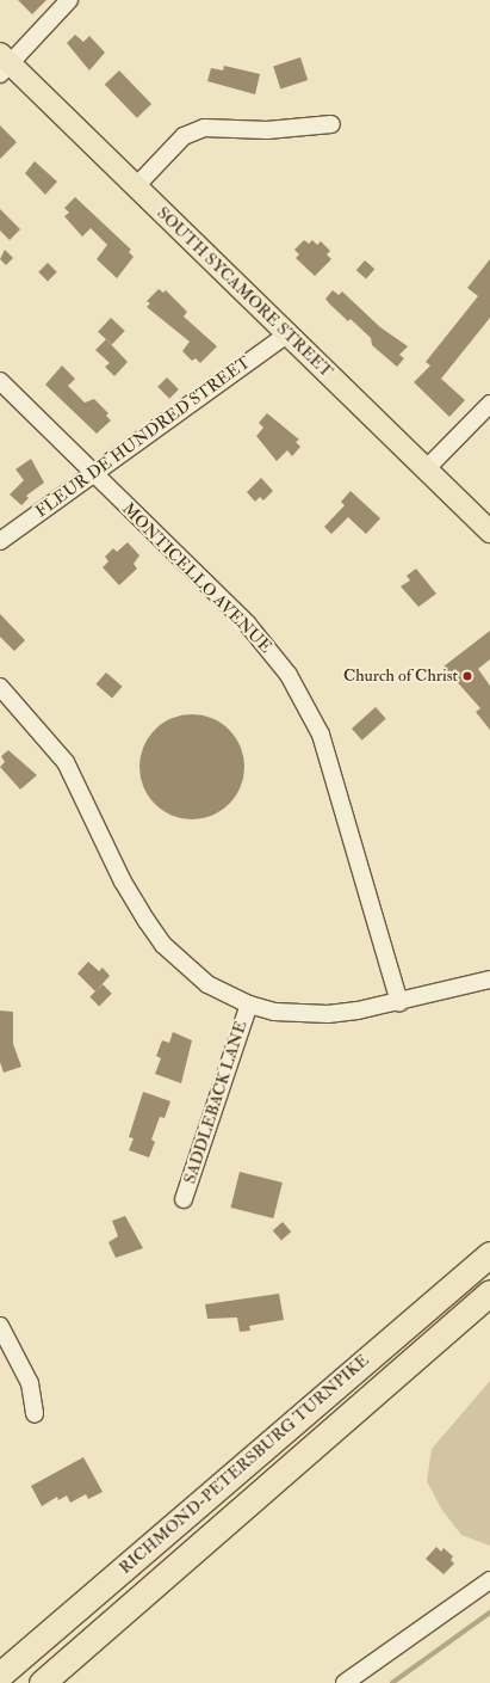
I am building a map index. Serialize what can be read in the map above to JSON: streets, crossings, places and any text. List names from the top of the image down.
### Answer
{
  "streets": {
    "highway": ["RICHMOND-PETERSBURG TURNPIKE"],
    "main road": ["SOUTH SYCAMORE STREET"],
    "street": ["FLEUR DE HUNDRED STREET", "MONTICELLO AVENUE", "SADDLEBACK LANE"]
  },
  "crossings": [
    ["SOUTH SYCAMORE STREET", "FLEUR DE HUNDRED STREET"],
    ["FLEUR DE HUNDRED STREET", "MONTICELLO AVENUE"]
  ],
  "places": ["Church of Christ"]
}
